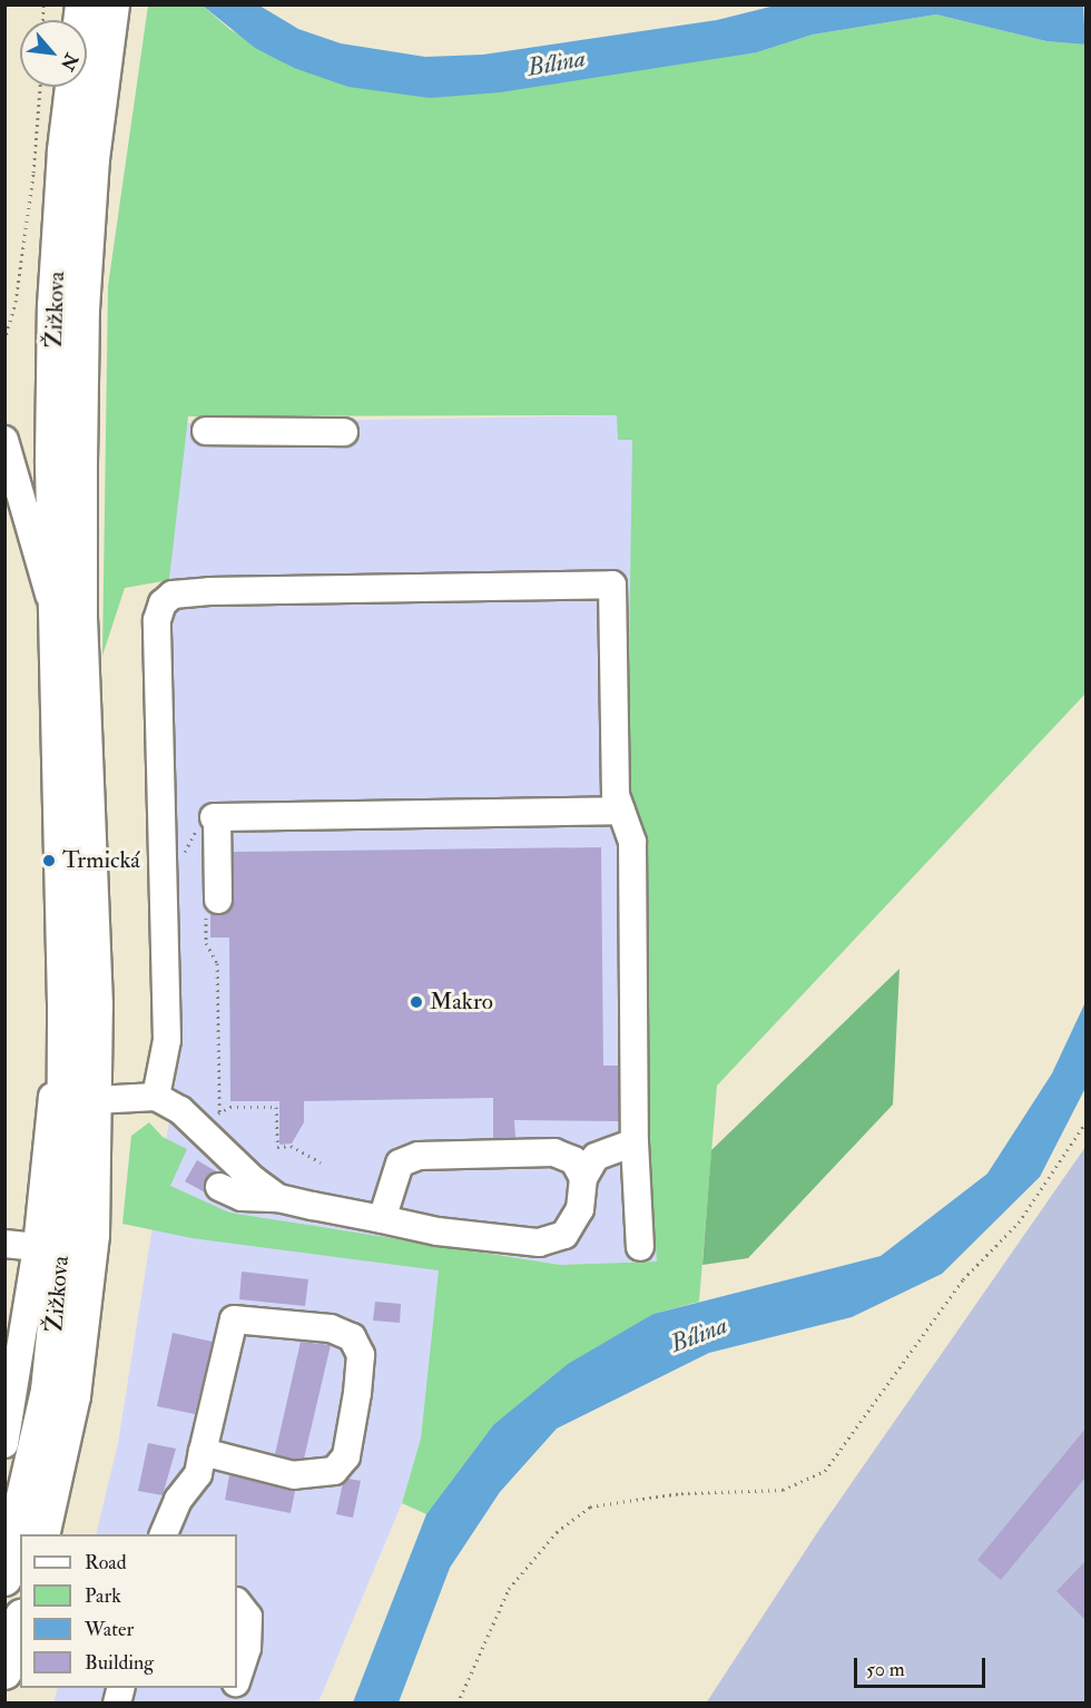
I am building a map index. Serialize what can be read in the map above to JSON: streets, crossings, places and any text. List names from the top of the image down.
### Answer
{
  "streets": {
    "main road": ["Žižkova"]
  },
  "water": ["Bílina"],
  "places": ["Trmická", "Makro"],
  "legend": [
    "Road",
    "Park",
    "Water",
    "Building"
  ],
  "scale_bar": "50 m",
  "north": "bottom right"
}
